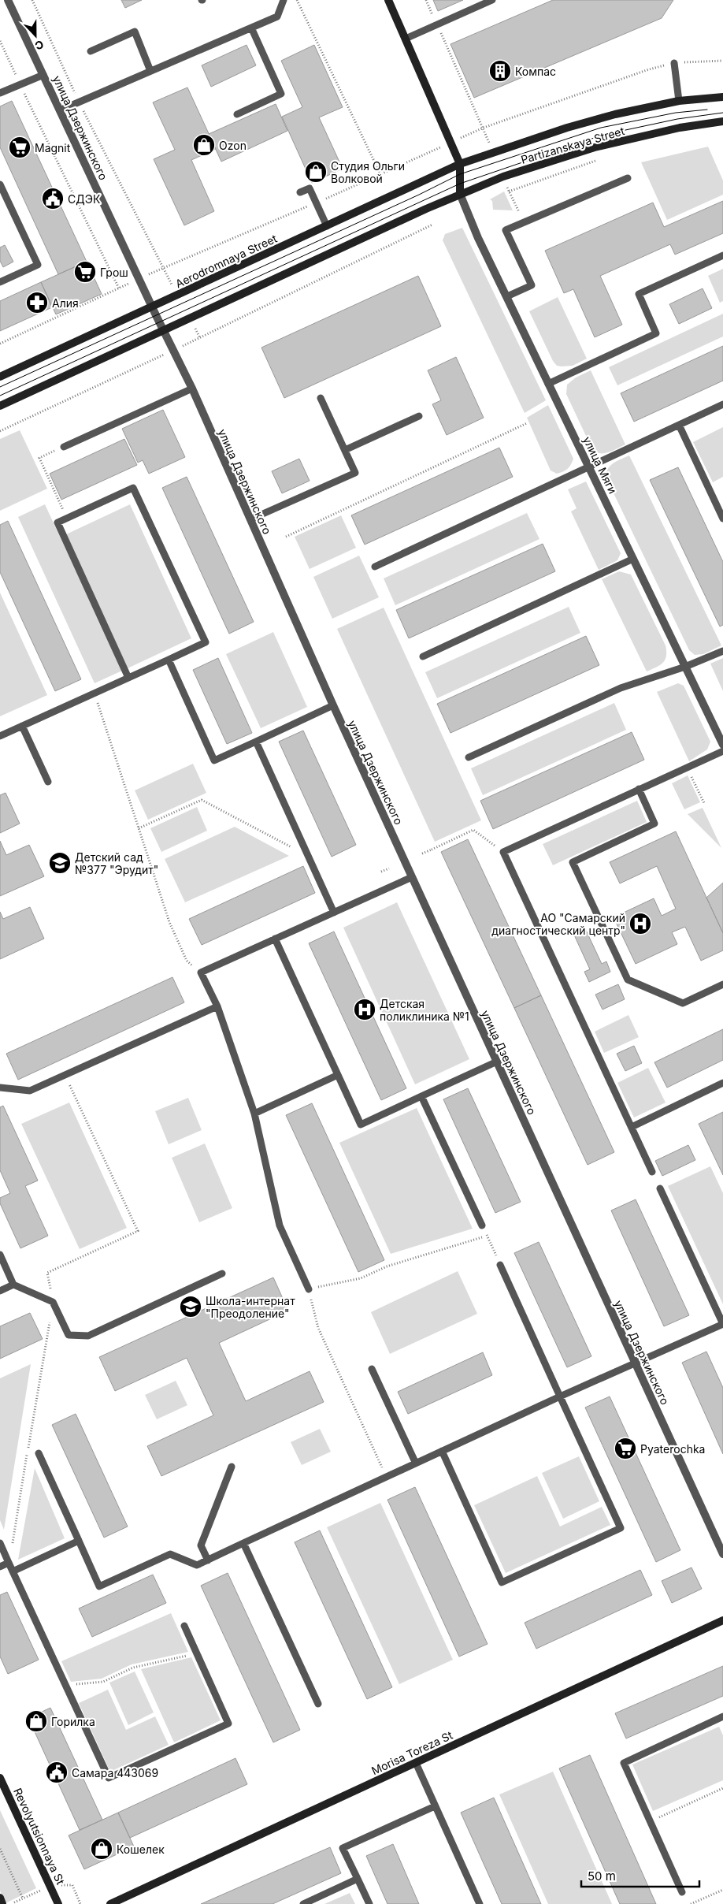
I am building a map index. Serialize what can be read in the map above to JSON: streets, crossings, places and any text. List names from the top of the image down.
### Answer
{
  "streets": {
    "street": [
      "улица Дзержинского",
      "Partizanskaya Street",
      "Aerodromnaya Street",
      "улица Мяги",
      "Morisa Toreza St",
      "Revolyutsionnaya St"
    ]
  },
  "crossings": [
    ["улица Дзержинского", "Aerodromnaya Street"],
    ["Partizanskaya Street", "Aerodromnaya Street"],
    ["Partizanskaya Street", "улица Мяги"]
  ],
  "places": {
    "building": ["Компас"],
    "shop": [
      "Ozon",
      "Студия Ольги Волковой",
      "Горилка",
      "Кошелек"
    ],
    "supermarket": ["Magnit", "Грош", "Pyaterochka"],
    "public building": ["СДЭК", "Самара 443069"],
    "pharmacy": ["Алия"],
    "school or university": ["Детский сад №377 \"Эрудит\"", "Школа-интернат \"Преодоление\""],
    "hospital": ["АО \"Самарский диагностический центр\"", "Детская поликлиника №1"]
  },
  "scale_bar": "50 m",
  "north": "bottom"
}
